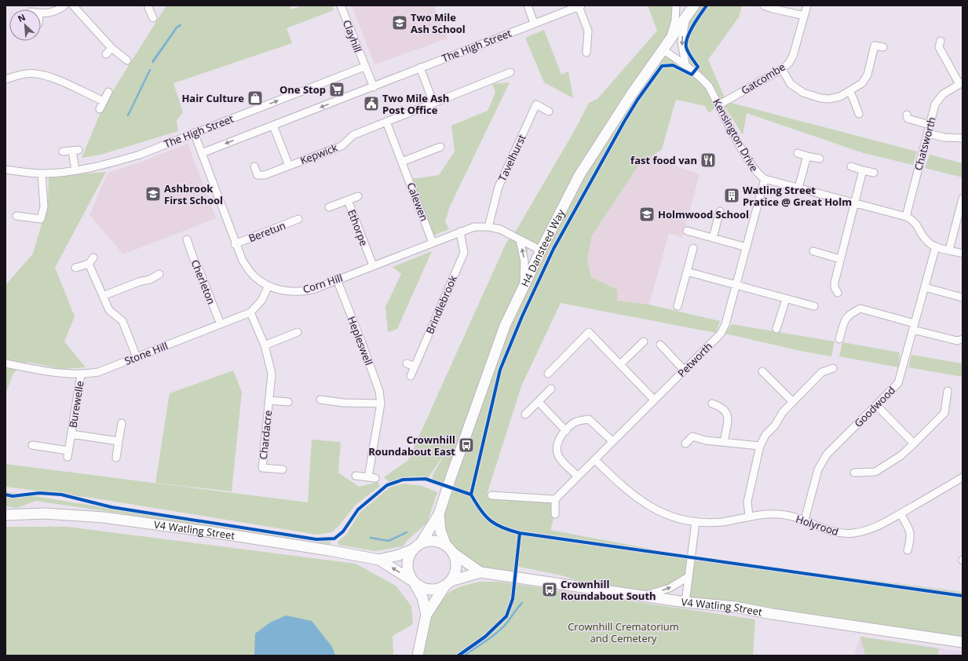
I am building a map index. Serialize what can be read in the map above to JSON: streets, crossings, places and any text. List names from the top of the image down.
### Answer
{
  "streets": {
    "street": [
      "Clayhill",
      "The High Street",
      "Gatcombe",
      "Kensington Drive",
      "Chatsworth",
      "Kepwick",
      "Tavelhurst",
      "Calewen",
      "Ethorpe",
      "Beretun",
      "H4 Dansteed Way",
      "Cherleton",
      "Corn Hill",
      "Brindlebrook",
      "Hepleswell",
      "Stone Hill",
      "Petworth",
      "Burewelle",
      "Goodwood",
      "Chardacre",
      "Holyrood",
      "V4 Watling Street"
    ]
  },
  "crossings": [
    ["Clayhill", "The High Street"],
    ["The High Street", "Kepwick"],
    ["The High Street", "Corn Hill"],
    ["Gatcombe", "Kensington Drive"],
    ["Kensington Drive", "Chatsworth"],
    ["Kensington Drive", "H4 Dansteed Way"],
    ["Kensington Drive", "Petworth"],
    ["Kensington Drive", "Goodwood"],
    ["Kepwick", "Calewen"],
    ["Tavelhurst", "Corn Hill"],
    ["Calewen", "Corn Hill"],
    ["Ethorpe", "Corn Hill"],
    ["Beretun", "Corn Hill"],
    ["H4 Dansteed Way", "Corn Hill"],
    ["H4 Dansteed Way", "V4 Watling Street"],
    ["Cherleton", "Stone Hill"],
    ["Corn Hill", "Brindlebrook"],
    ["Corn Hill", "Hepleswell"],
    ["Corn Hill", "Stone Hill"],
    ["Stone Hill", "Burewelle"],
    ["Stone Hill", "Chardacre"],
    ["Petworth", "Holyrood"],
    ["Goodwood", "Holyrood"]
  ],
  "parks": ["Crownhill Crematorium and Cemetery"],
  "places": {
    "school or university": ["Two Mile Ash School", "Ashbrook First School", "Holmwood School"],
    "supermarket": ["One Stop"],
    "shop": ["Hair Culture"],
    "public building": ["Two Mile Ash Post Office"],
    "restaurant": ["fast food van"],
    "building": ["Watling Street Pratice @ Great Holm"],
    "bus stop": ["Crownhill Roundabout East", "Crownhill Roundabout South"]
  },
  "north": "top left"
}
